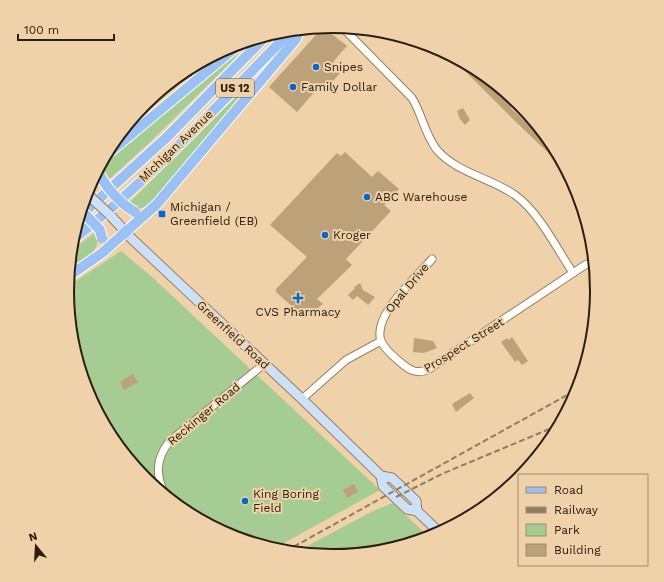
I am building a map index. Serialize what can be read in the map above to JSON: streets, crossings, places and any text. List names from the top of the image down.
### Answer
{
  "streets": {
    "main road": ["US 12", "Michigan Avenue", "Greenfield Road"],
    "street": ["Opal Drive", "Prospect Street", "Reckinger Road"]
  },
  "crossings": [
    ["Opal Drive", "Prospect Street"],
    ["Greenfield Road", "Reckinger Road"]
  ],
  "places": {
    "other": [
      "Snipes",
      "Family Dollar",
      "ABC Warehouse",
      "Kroger",
      "King Boring Field"
    ],
    "transit": ["Michigan / Greenfield (EB)"],
    "health": ["CVS Pharmacy"]
  },
  "legend": [
    "Road",
    "Railway",
    "Park",
    "Building"
  ],
  "scale_bar": "100 m",
  "north": "top"
}
